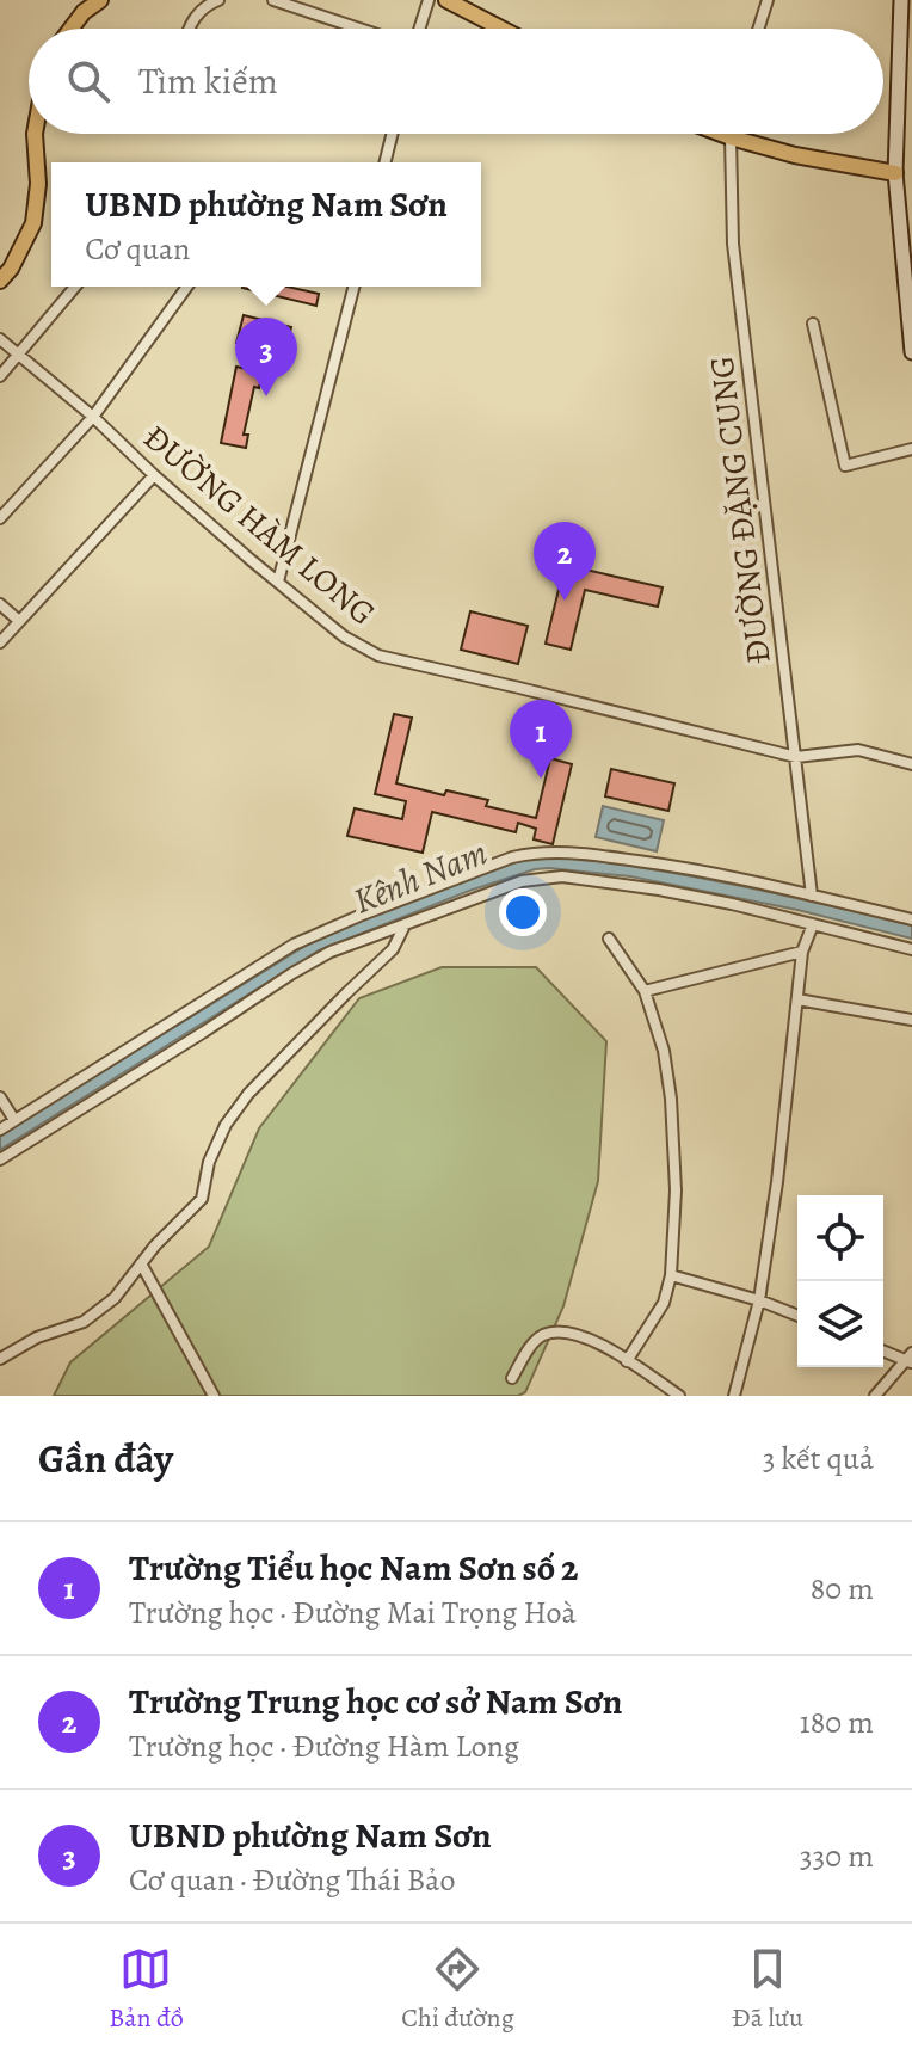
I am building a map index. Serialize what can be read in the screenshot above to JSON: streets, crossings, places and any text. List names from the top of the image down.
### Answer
{
  "streets": {
    "street": ["ĐƯỜNG ĐẶNG CUNG", "ĐƯỜNG HÀM LONG"]
  },
  "crossings": [
    ["ĐƯỜNG ĐẶNG CUNG", "ĐƯỜNG HÀM LONG"]
  ],
  "water": ["Kênh Nam"],
  "page": {
    "search": "Tìm kiếm",
    "popup": ["UBND phường Nam Sơn", "Cơ quan"],
    "pins": ["3", "2", "1"],
    "heading": ["Gần đây", "3 kết quả"],
    "list": [
      {
        "mark": "1",
        "name": "Trường Tiểu học Nam Sơn số 2",
        "note": "Trường học · Đường Mai Trọng Hoà",
        "value": "80 m"
      },
      {
        "mark": "2",
        "name": "Trường Trung học cơ sở Nam Sơn",
        "note": "Trường học · Đường Hàm Long",
        "value": "180 m"
      },
      {
        "mark": "3",
        "name": "UBND phường Nam Sơn",
        "note": "Cơ quan · Đường Thái Bảo",
        "value": "330 m"
      }
    ],
    "nav": ["Bản đồ", "Chỉ đường", "Đã lưu"]
  }
}
